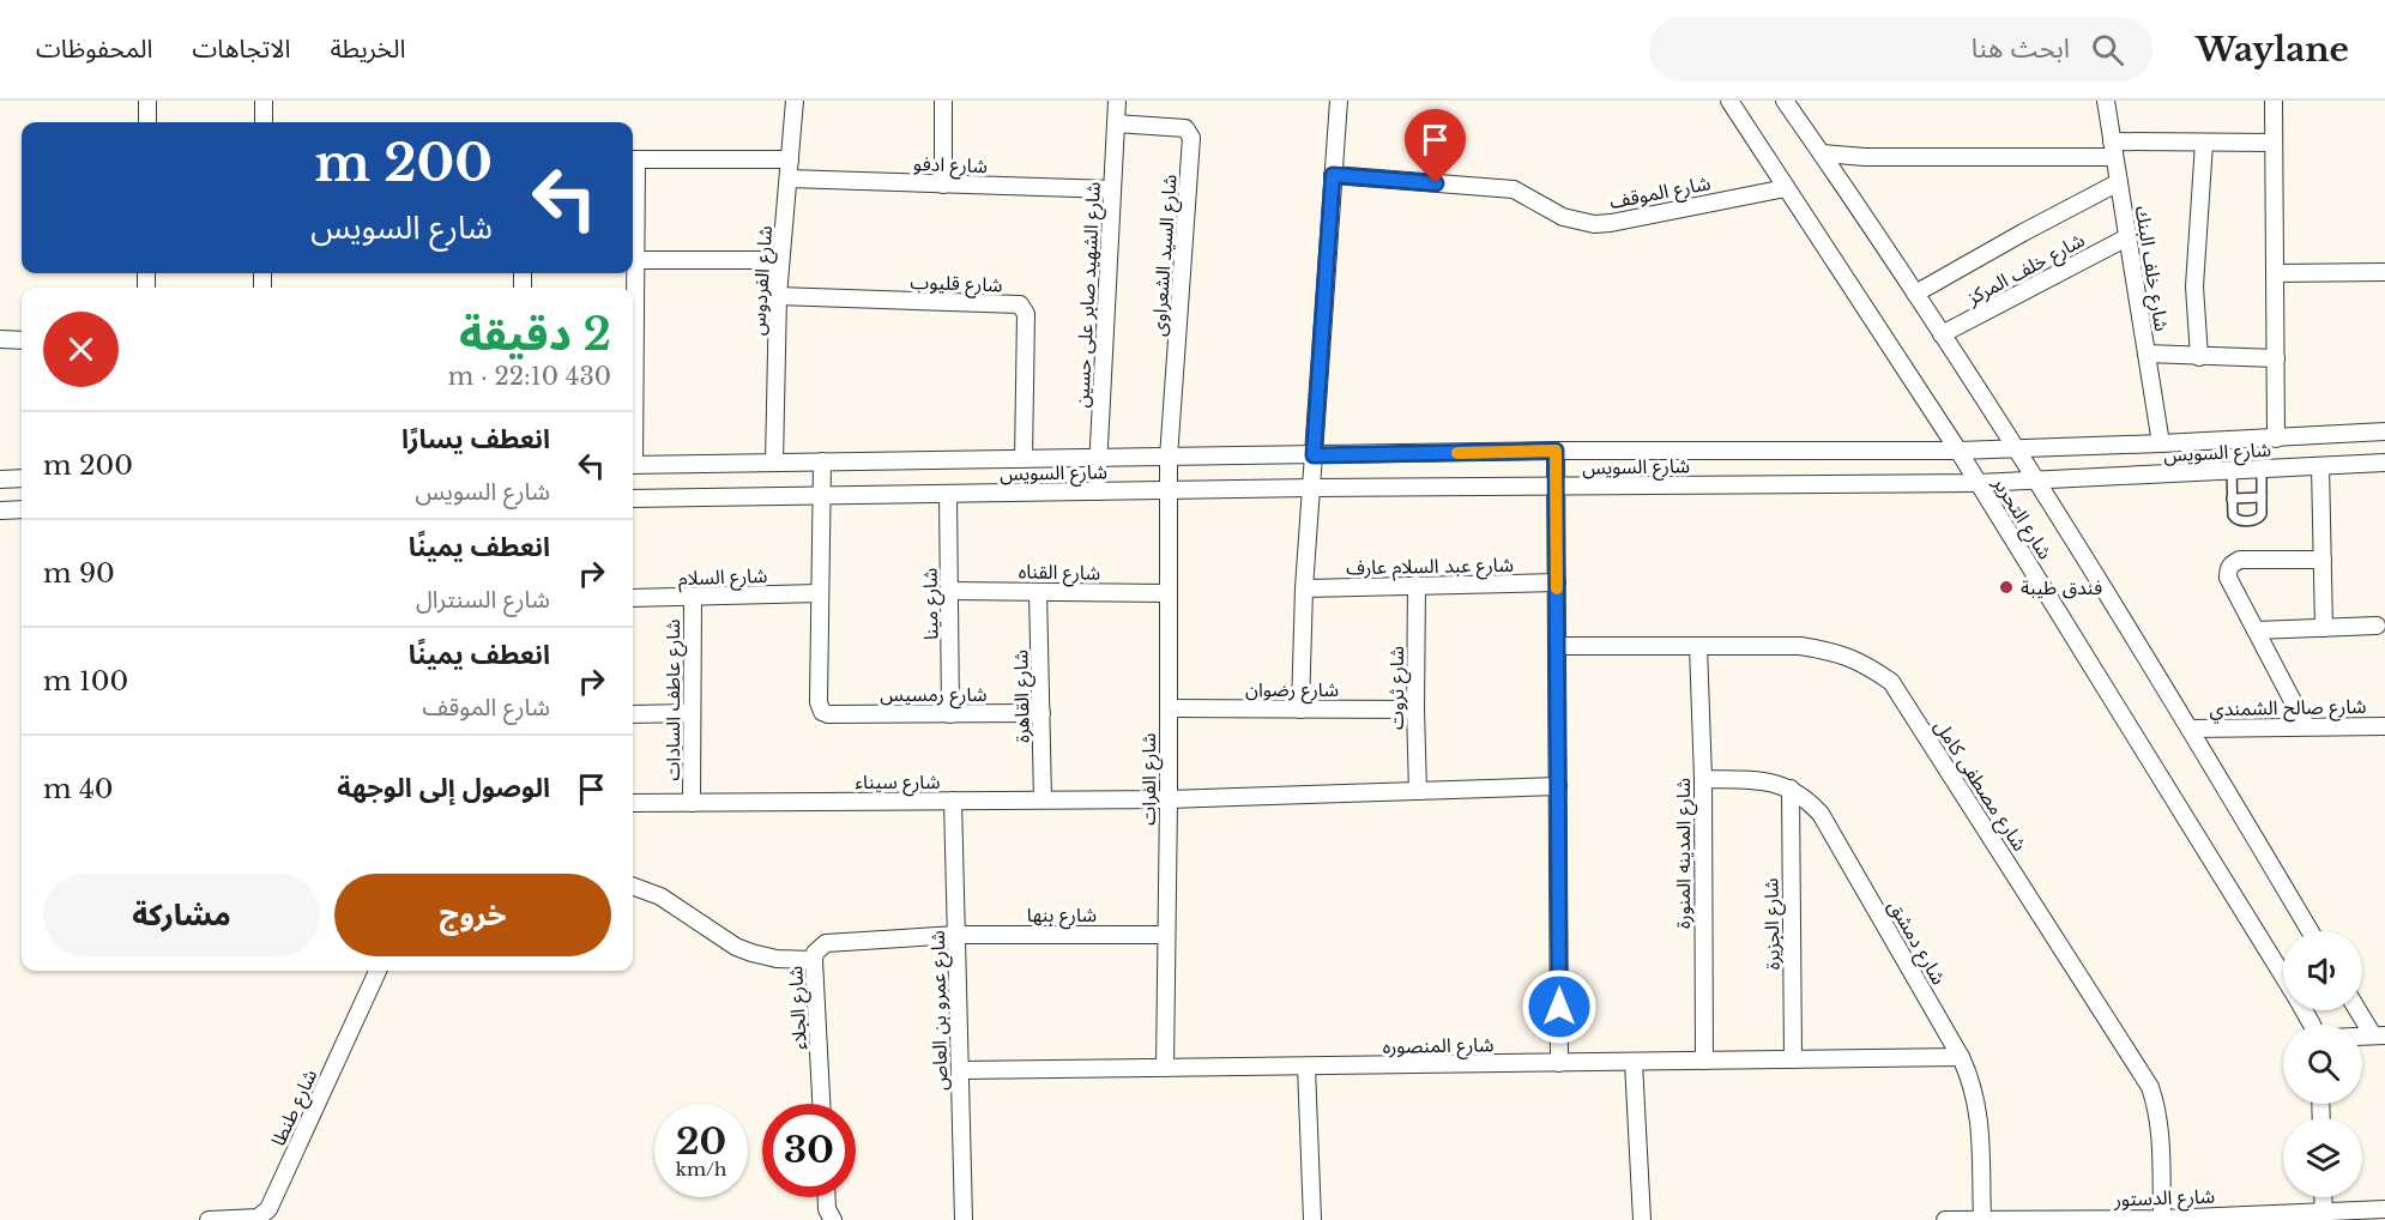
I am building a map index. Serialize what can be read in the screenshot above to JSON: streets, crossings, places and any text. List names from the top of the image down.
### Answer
{
  "streets": {
    "street": [
      "شارع ادفو",
      "شارع الموقف",
      "شارع السيد الشعراوى",
      "شارع خلف المركز",
      "شارع خلف البنك",
      "شارع الفردوس",
      "شارع قليوب",
      "شارع الشهيد صابر على حسين",
      "شارع السويس",
      "شارع التحرير",
      "شارع عبد السلام عارف",
      "شارع القناه",
      "شارع السلام",
      "شارع مينا",
      "شارع ثروت",
      "شارع رضوان",
      "شارع رمسيس",
      "شارع القاهرة",
      "شارع عاطف السادات",
      "شارع صالح الشمندي",
      "شارع الفرات",
      "شارع سيناء",
      "شارع مصطفى كامل",
      "شارع المدينه المنورة",
      "شارع بنها",
      "شارع الجزيرة",
      "شارع دمشق",
      "شارع الجلاء",
      "شارع عمرو بن العاص",
      "شارع المنصوره",
      "شارع طنطا",
      "شارع الدستور"
    ]
  },
  "crossings": [
    ["شارع ادفو", "شارع الفردوس"],
    ["شارع ادفو", "شارع الشهيد صابر على حسين"],
    ["شارع الموقف", "شارع التحرير"],
    ["شارع السيد الشعراوى", "شارع الشهيد صابر على حسين"],
    ["شارع السيد الشعراوى", "شارع السويس"],
    ["شارع السيد الشعراوى", "شارع الفرات"],
    ["شارع خلف المركز", "شارع خلف البنك"],
    ["شارع خلف المركز", "شارع التحرير"],
    ["شارع خلف البنك", "شارع السويس"],
    ["شارع الفردوس", "شارع قليوب"],
    ["شارع الفردوس", "شارع السويس"],
    ["شارع قليوب", "شارع السويس"],
    ["شارع الشهيد صابر على حسين", "شارع السويس"],
    ["شارع السويس", "شارع التحرير"],
    ["شارع السويس", "شارع مينا"],
    ["شارع السويس", "شارع الفرات"],
    ["شارع التحرير", "شارع صالح الشمندي"],
    ["شارع عبد السلام عارف", "شارع ثروت"],
    ["شارع القناه", "شارع مينا"],
    ["شارع القناه", "شارع القاهرة"],
    ["شارع القناه", "شارع الفرات"],
    ["شارع السلام", "شارع رمسيس"],
    ["شارع السلام", "شارع عاطف السادات"],
    ["شارع مينا", "شارع رمسيس"],
    ["شارع ثروت", "شارع رضوان"],
    ["شارع ثروت", "شارع سيناء"],
    ["شارع رضوان", "شارع الفرات"],
    ["شارع رمسيس", "شارع القاهرة"],
    ["شارع القاهرة", "شارع سيناء"],
    ["شارع عاطف السادات", "شارع سيناء"],
    ["شارع الفرات", "شارع سيناء"],
    ["شارع الفرات", "شارع بنها"],
    ["شارع الفرات", "شارع المنصوره"],
    ["شارع سيناء", "شارع عمرو بن العاص"],
    ["شارع مصطفى كامل", "شارع المدينه المنورة"],
    ["شارع مصطفى كامل", "شارع الدستور"],
    ["شارع المدينه المنورة", "شارع دمشق"],
    ["شارع المدينه المنورة", "شارع المنصوره"],
    ["شارع بنها", "شارع الجلاء"],
    ["شارع بنها", "شارع عمرو بن العاص"],
    ["شارع الجزيرة", "شارع دمشق"],
    ["شارع الجزيرة", "شارع المنصوره"],
    ["شارع دمشق", "شارع المنصوره"],
    ["شارع دمشق", "شارع الدستور"],
    ["شارع الجلاء", "شارع عمرو بن العاص"],
    ["شارع عمرو بن العاص", "شارع المنصوره"]
  ],
  "places": ["فندق طيبة"],
  "page": {
    "header": "Waylane",
    "search": "ابحث هنا",
    "nav": ["الخريطة", "الاتجاهات", "المحفوظات"],
    "turn": ["200 m", "شارع السويس"],
    "heading": ["2 دقيقة", "430 m · 22:10"],
    "list": [
      {
        "name": "انعطف يسارًا",
        "note": "شارع السويس",
        "value": "200 m"
      },
      {
        "name": "انعطف يمينًا",
        "note": "شارع السنترال",
        "value": "90 m"
      },
      {
        "name": "انعطف يمينًا",
        "note": "شارع الموقف",
        "value": "100 m"
      },
      {
        "name": "الوصول إلى الوجهة",
        "value": "40 m"
      }
    ],
    "buttons": ["خروج", "مشاركة"],
    "speed": "20 km/h",
    "limit": "30"
  }
}
